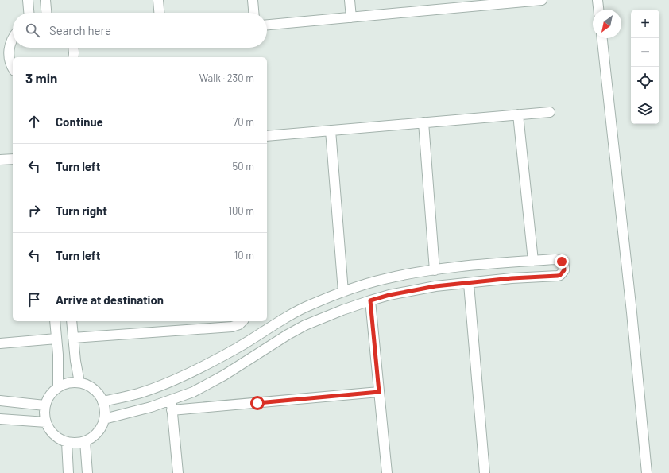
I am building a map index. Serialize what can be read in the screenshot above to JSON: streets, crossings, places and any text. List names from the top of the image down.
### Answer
{
  "north": "bottom left",
  "page": {
    "map_buttons": ["+", "−"],
    "search": "Search here",
    "heading": ["3 min", "Walk · 230 m"],
    "list": [
      ["Continue", "70 m"],
      ["Turn left", "50 m"],
      ["Turn right", "100 m"],
      ["Turn left", "10 m"],
      "Arrive at destination"
    ]
  }
}
